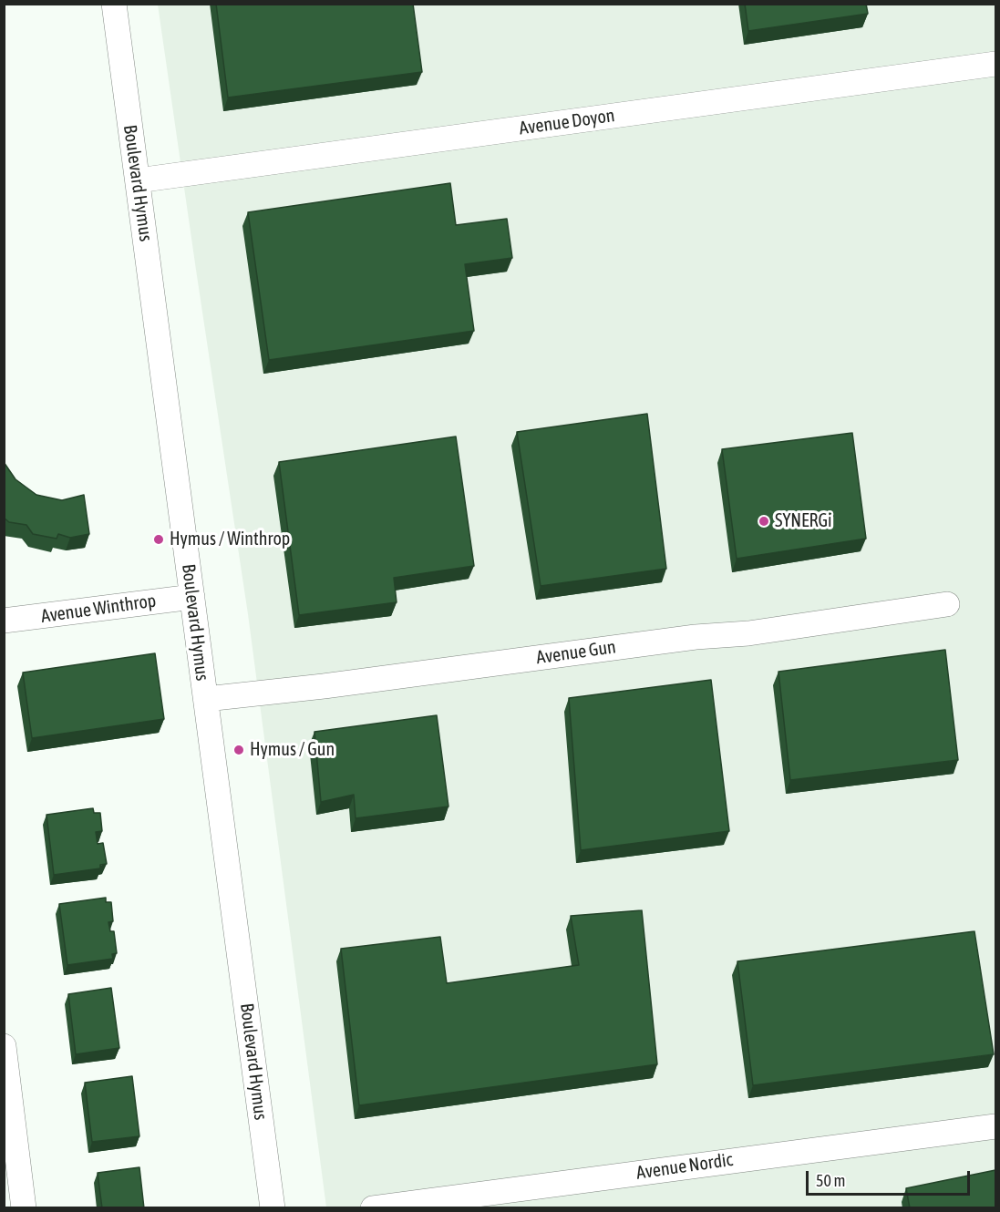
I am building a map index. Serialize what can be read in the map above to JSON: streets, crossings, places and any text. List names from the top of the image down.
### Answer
{
  "streets": {
    "street": [
      "Avenue Doyon",
      "Boulevard Hymus",
      "Avenue Winthrop",
      "Avenue Gun",
      "Avenue Nordic"
    ]
  },
  "crossings": [
    ["Avenue Doyon", "Boulevard Hymus"],
    ["Boulevard Hymus", "Avenue Winthrop"],
    ["Boulevard Hymus", "Avenue Gun"]
  ],
  "places": ["SYNERGi", "Hymus / Winthrop", "Hymus / Gun"],
  "scale_bar": "50 m"
}
